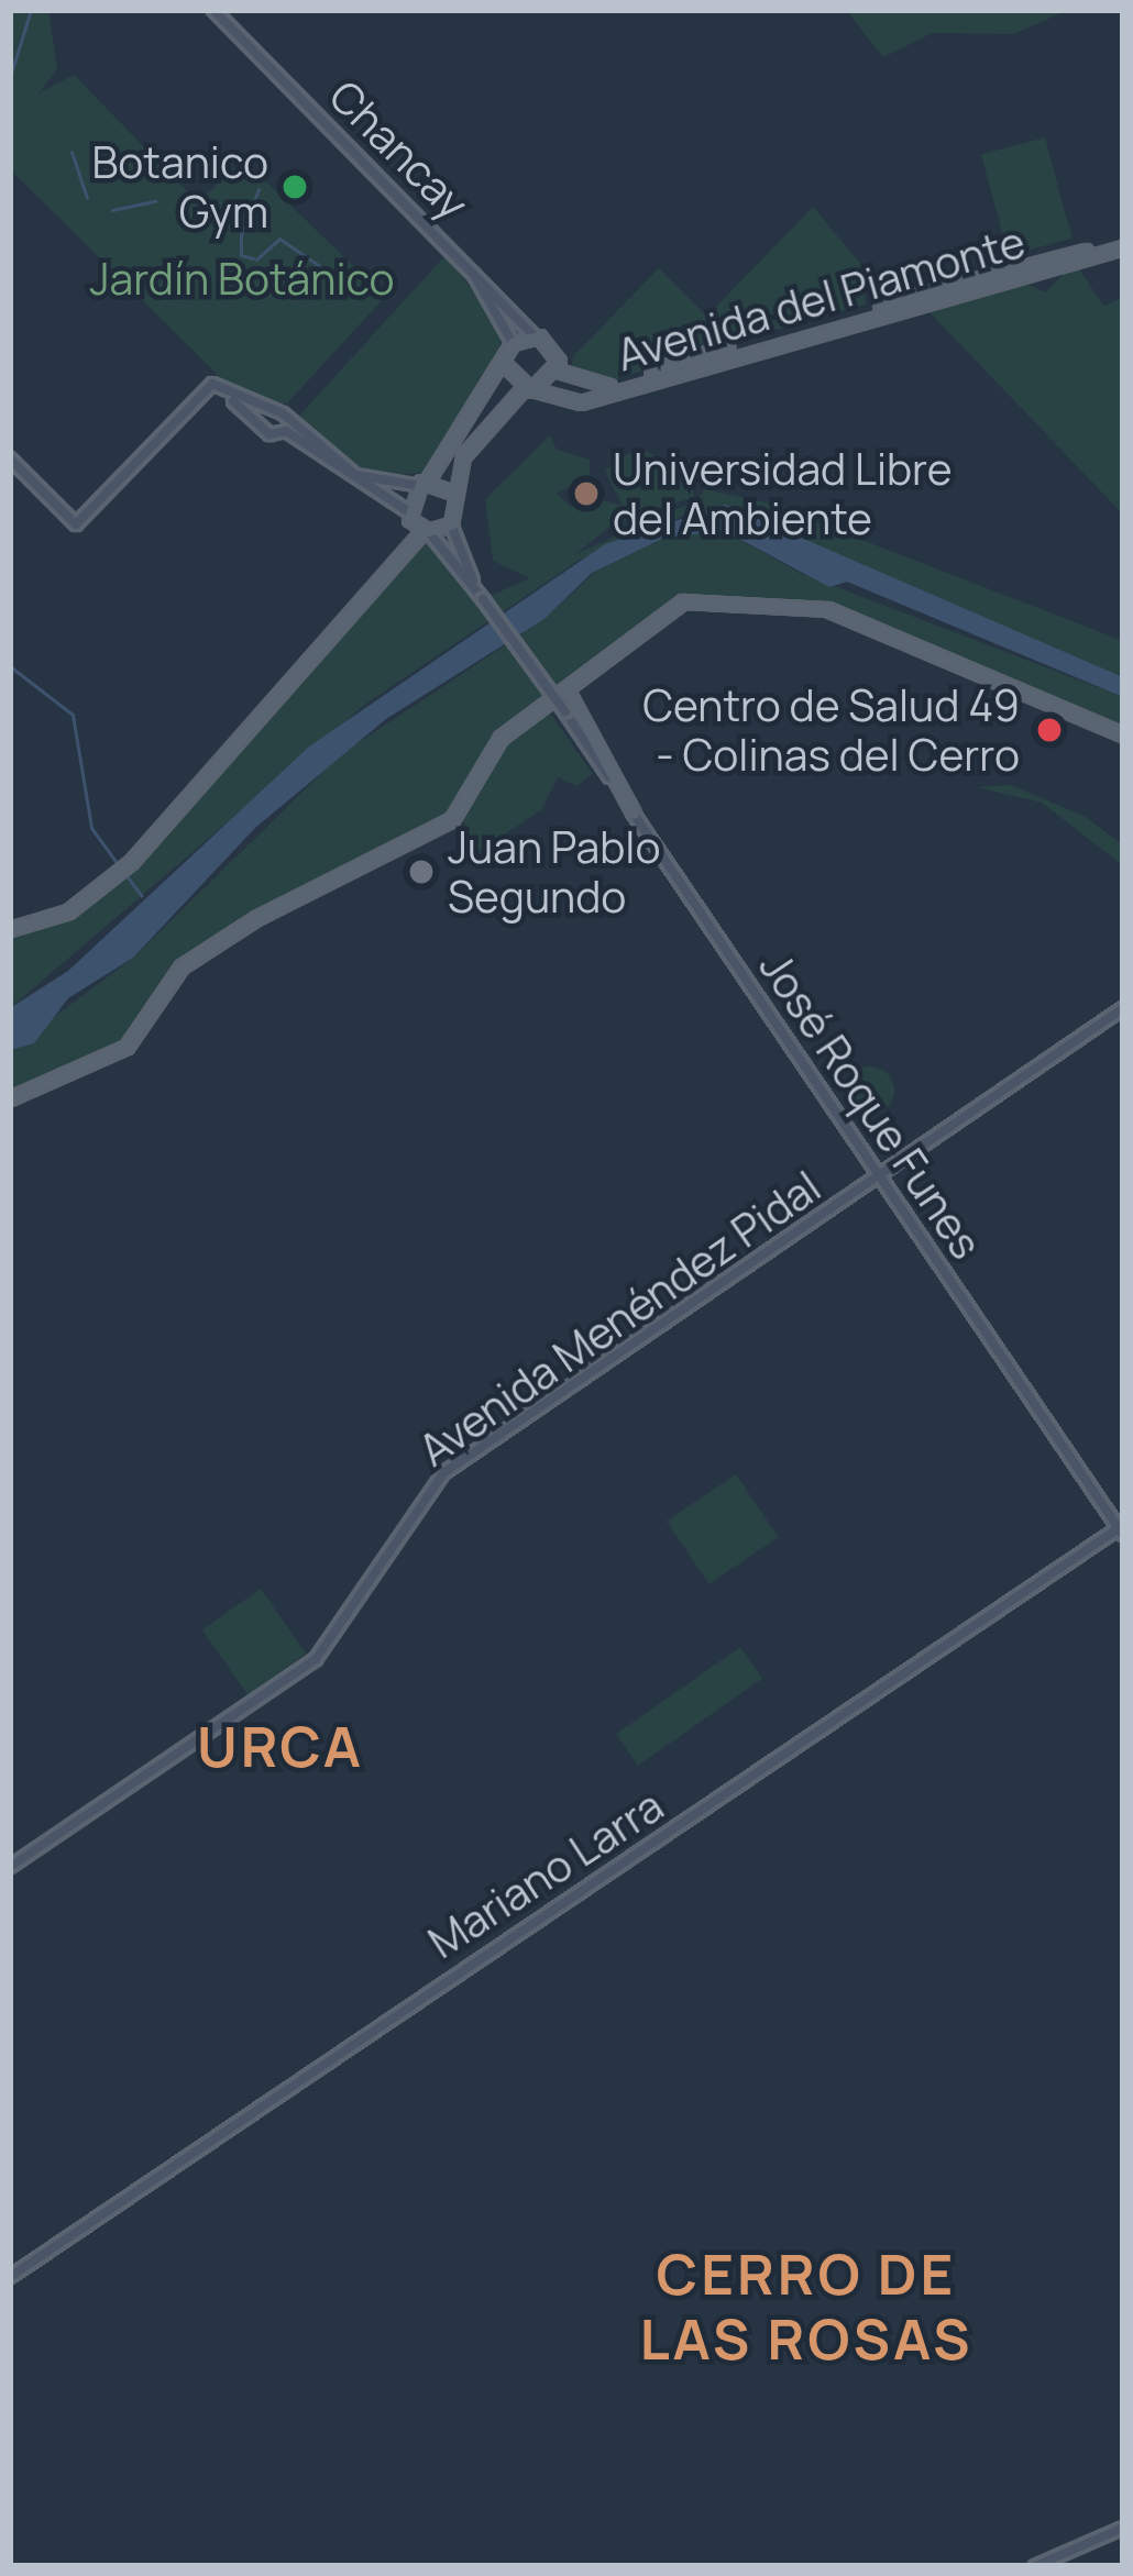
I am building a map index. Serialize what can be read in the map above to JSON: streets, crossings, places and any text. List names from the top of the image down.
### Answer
{
  "streets": {
    "main road": [
      "Chancay",
      "Avenida del Piamonte",
      "José Roque Funes",
      "Avenida Menéndez Pidal",
      "Mariano Larra"
    ]
  },
  "crossings": [
    ["Chancay", "Avenida del Piamonte"],
    ["José Roque Funes", "Avenida Menéndez Pidal"],
    ["José Roque Funes", "Mariano Larra"]
  ],
  "districts": ["URCA", "CERRO DE LAS ROSAS"],
  "parks": ["Jardín Botánico"],
  "places": [
    "Botanico Gym",
    "Universidad Libre del Ambiente",
    "Centro de Salud 49 - Colinas del Cerro",
    "Juan Pablo Segundo"
  ]
}
